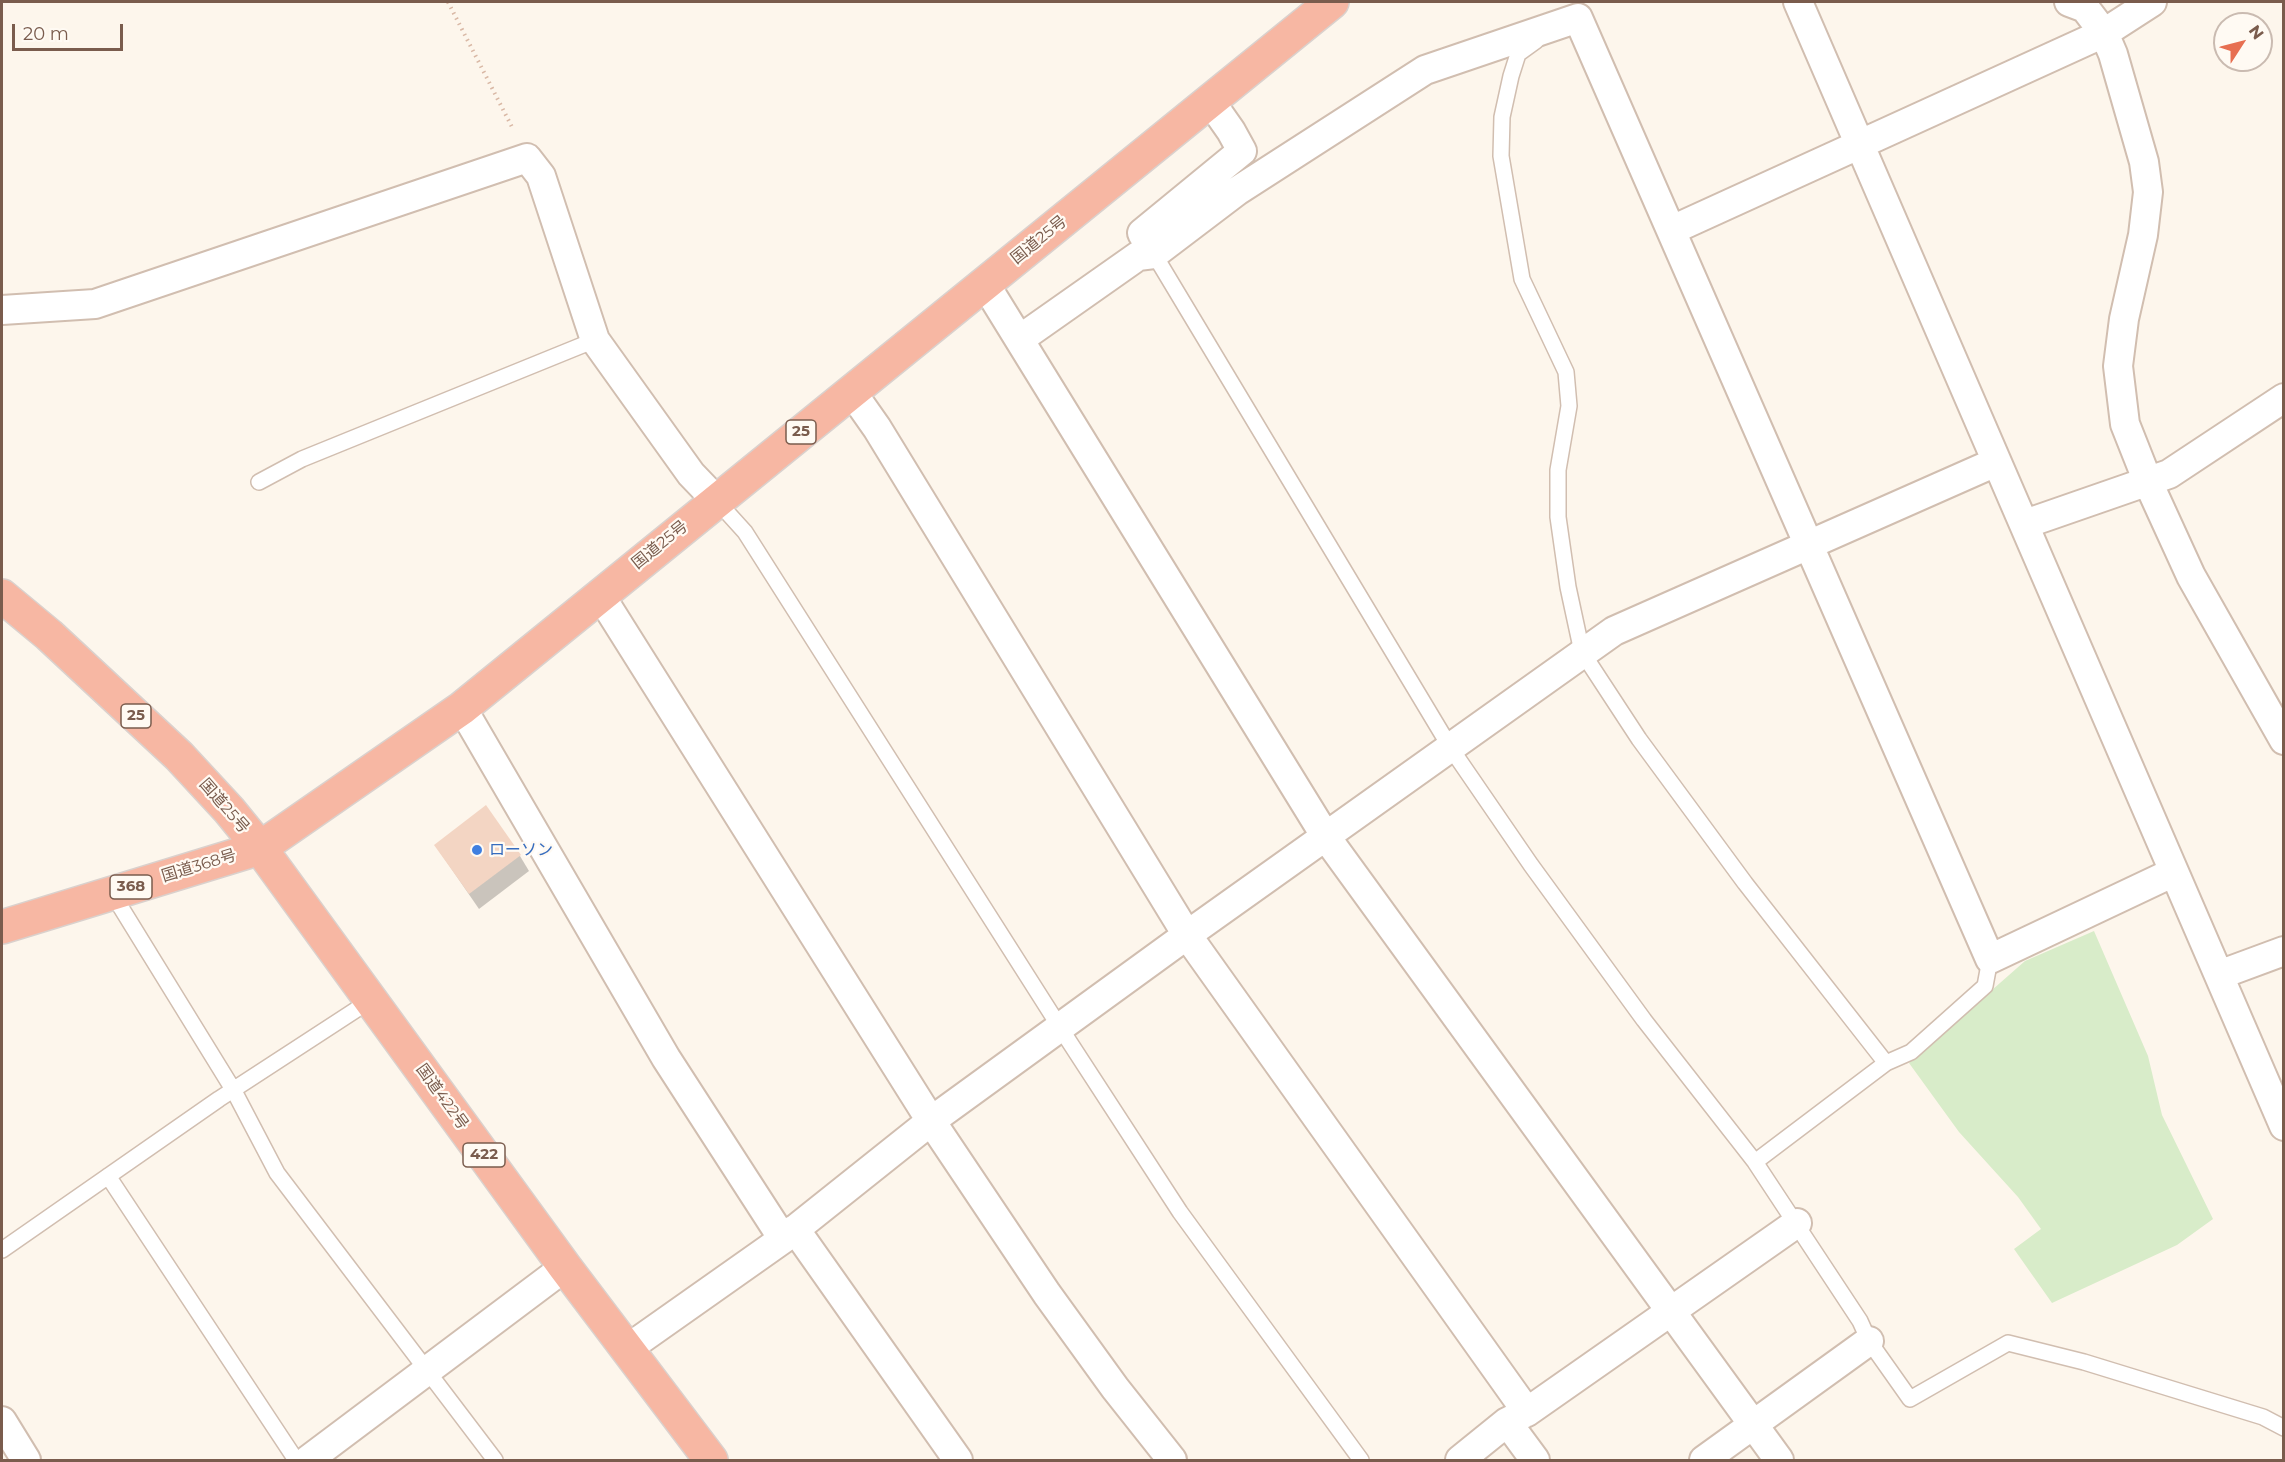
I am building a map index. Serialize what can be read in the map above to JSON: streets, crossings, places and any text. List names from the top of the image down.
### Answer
{
  "streets": {
    "highway": [
      "国道25号",
      "25",
      "国道368号",
      "368",
      "国道422号",
      "422"
    ]
  },
  "crossings": [
    ["国道25号", "国道368号"],
    ["国道25号", "国道422号"],
    ["国道368号", "国道422号"]
  ],
  "places": ["ローソン"],
  "scale_bar": "20 m",
  "north": "top right"
}
